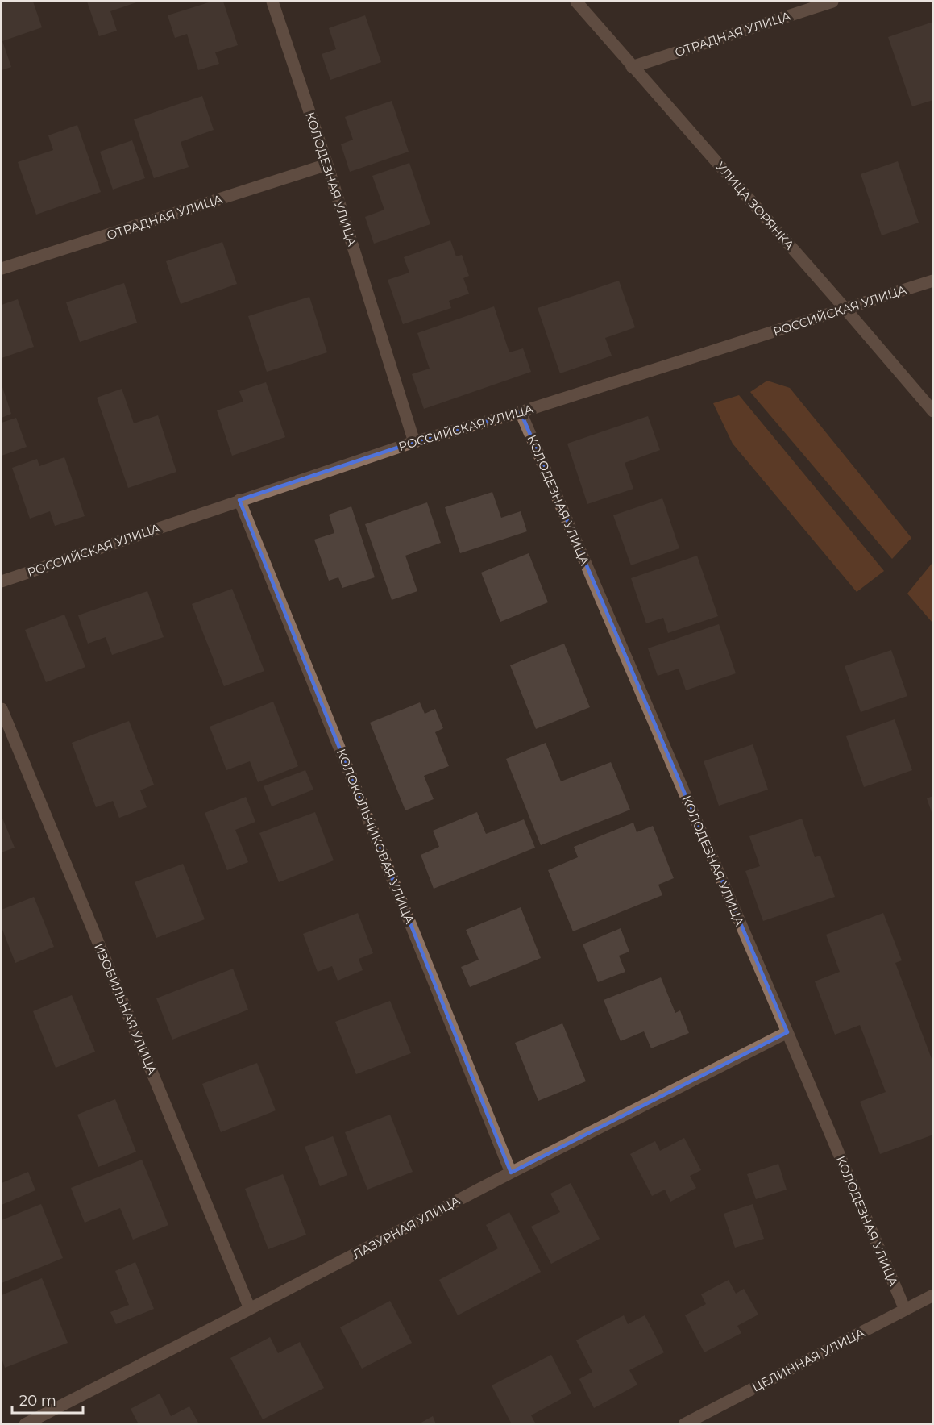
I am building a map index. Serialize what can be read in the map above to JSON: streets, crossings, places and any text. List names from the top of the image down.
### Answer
{
  "streets": {
    "street": [
      "ОТРАДНАЯ УЛИЦА",
      "КОЛОДЕЗНАЯ УЛИЦА",
      "УЛИЦА ЗОРЯНКА",
      "РОССИЙСКАЯ УЛИЦА",
      "КОЛОКОЛЬЧИКОВАЯ УЛИЦА",
      "ИЗОБИЛЬНАЯ УЛИЦА",
      "ЛАЗУРНАЯ УЛИЦА",
      "ЦЕЛИННАЯ УЛИЦА"
    ]
  },
  "crossings": [
    ["ОТРАДНАЯ УЛИЦА", "КОЛОДЕЗНАЯ УЛИЦА"],
    ["ОТРАДНАЯ УЛИЦА", "УЛИЦА ЗОРЯНКА"],
    ["КОЛОДЕЗНАЯ УЛИЦА", "РОССИЙСКАЯ УЛИЦА"],
    ["КОЛОДЕЗНАЯ УЛИЦА", "ЛАЗУРНАЯ УЛИЦА"],
    ["КОЛОДЕЗНАЯ УЛИЦА", "ЦЕЛИННАЯ УЛИЦА"],
    ["УЛИЦА ЗОРЯНКА", "РОССИЙСКАЯ УЛИЦА"],
    ["РОССИЙСКАЯ УЛИЦА", "КОЛОКОЛЬЧИКОВАЯ УЛИЦА"],
    ["КОЛОКОЛЬЧИКОВАЯ УЛИЦА", "ЛАЗУРНАЯ УЛИЦА"],
    ["ИЗОБИЛЬНАЯ УЛИЦА", "ЛАЗУРНАЯ УЛИЦА"]
  ],
  "scale_bar": "20 m"
}
